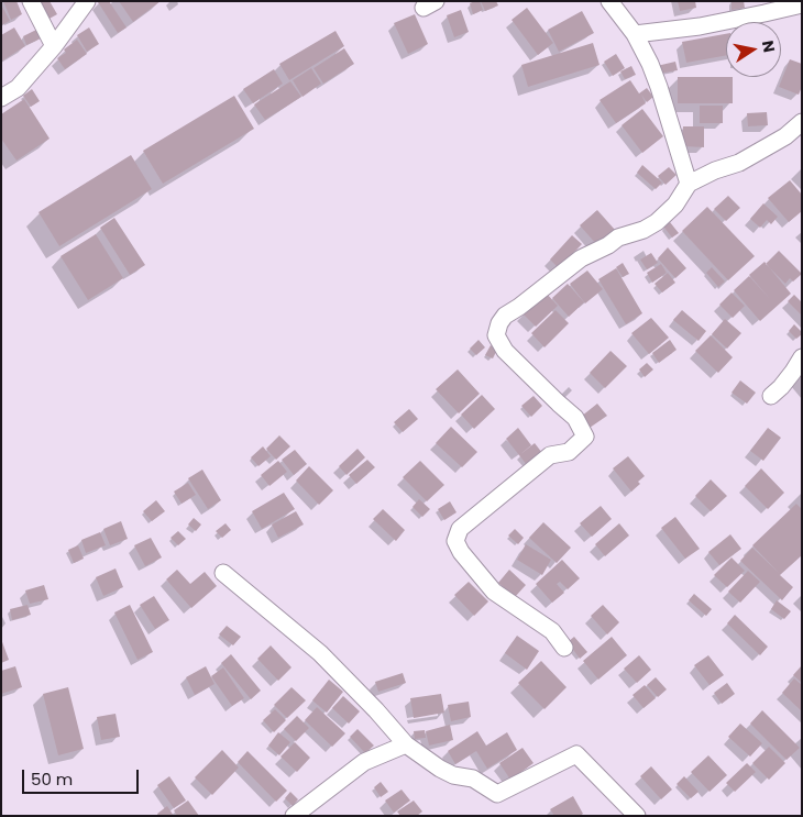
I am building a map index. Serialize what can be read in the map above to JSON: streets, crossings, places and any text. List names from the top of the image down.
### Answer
{
  "scale_bar": "50 m",
  "north": "right"
}
